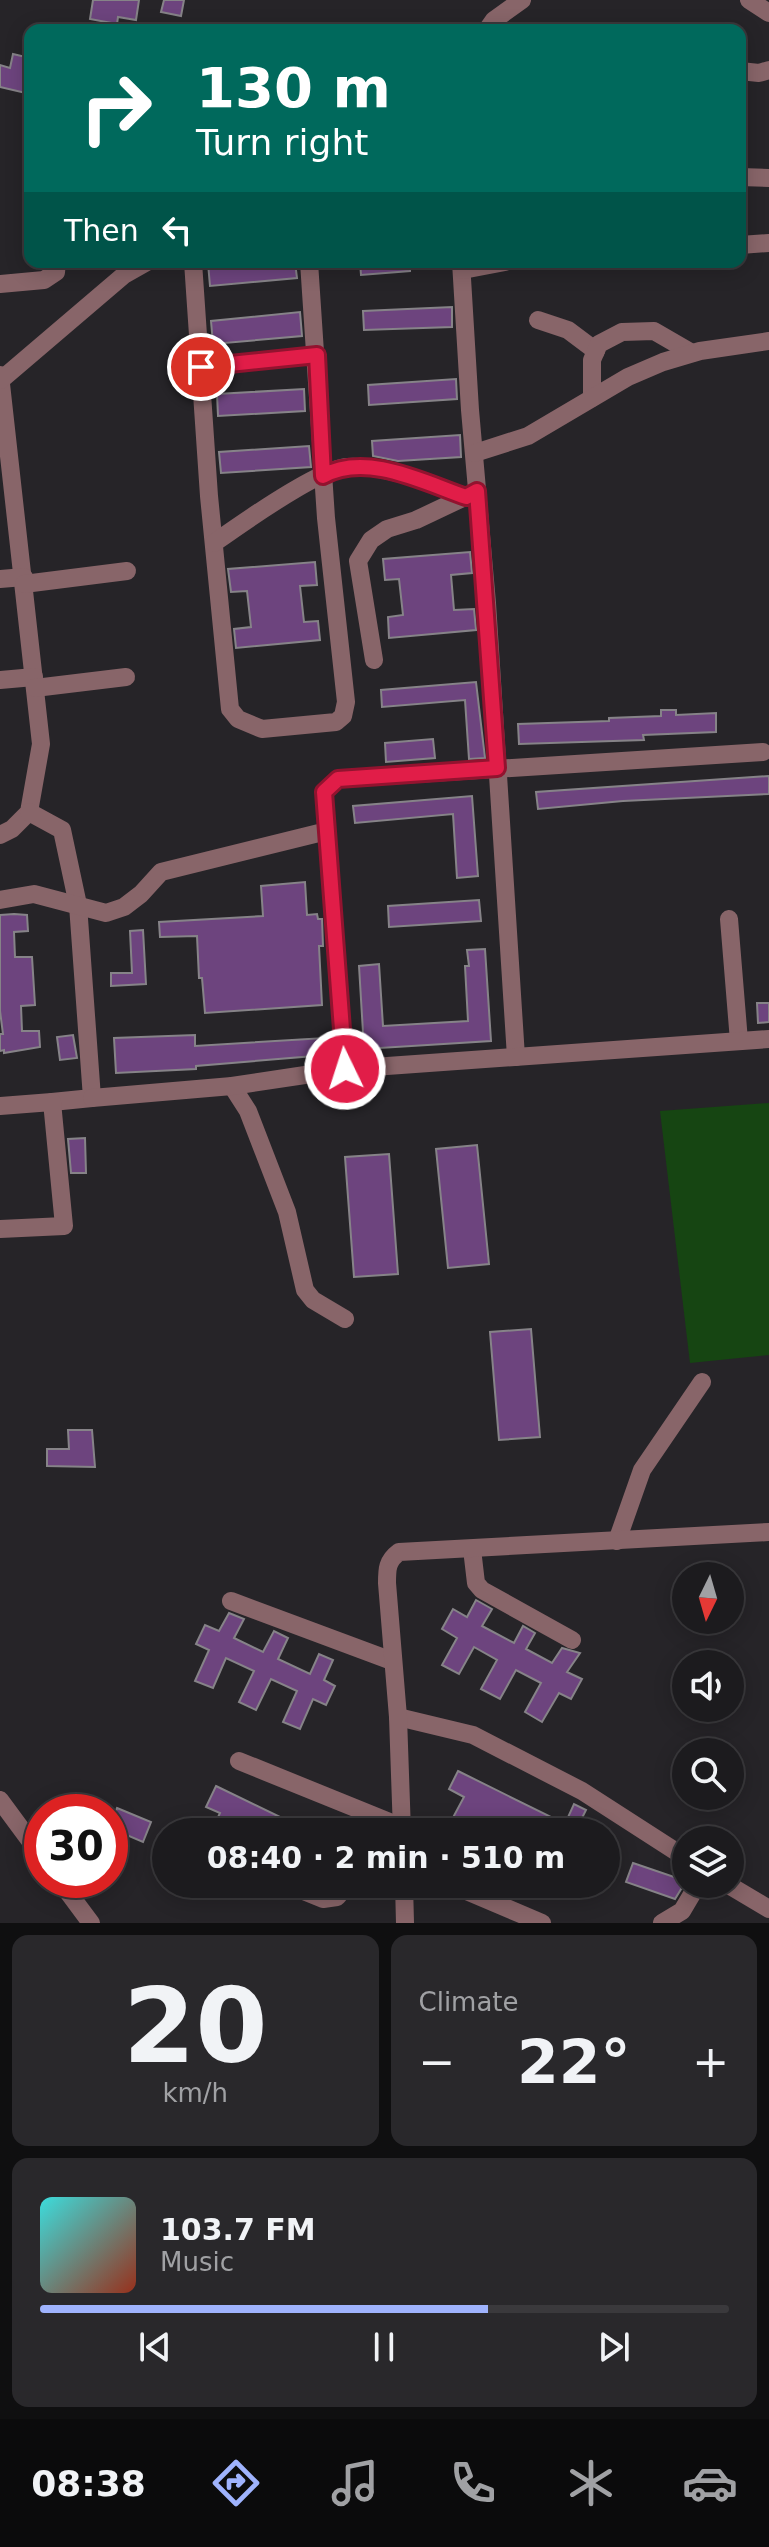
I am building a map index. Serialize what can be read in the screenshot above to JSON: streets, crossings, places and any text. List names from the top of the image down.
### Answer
{
  "north": "bottom",
  "page": {
    "turn": ["130 m", "Turn right"],
    "then": "Then",
    "limit": "30",
    "trip": "08:40 · 2 min · 510 m",
    "tile": [
      ["20", "km/h"],
      "Climate"
    ],
    "heat": ["−", "22°", "+"],
    "song": ["103.7 FM", "Music"],
    "tabs": "08:38"
  }
}
